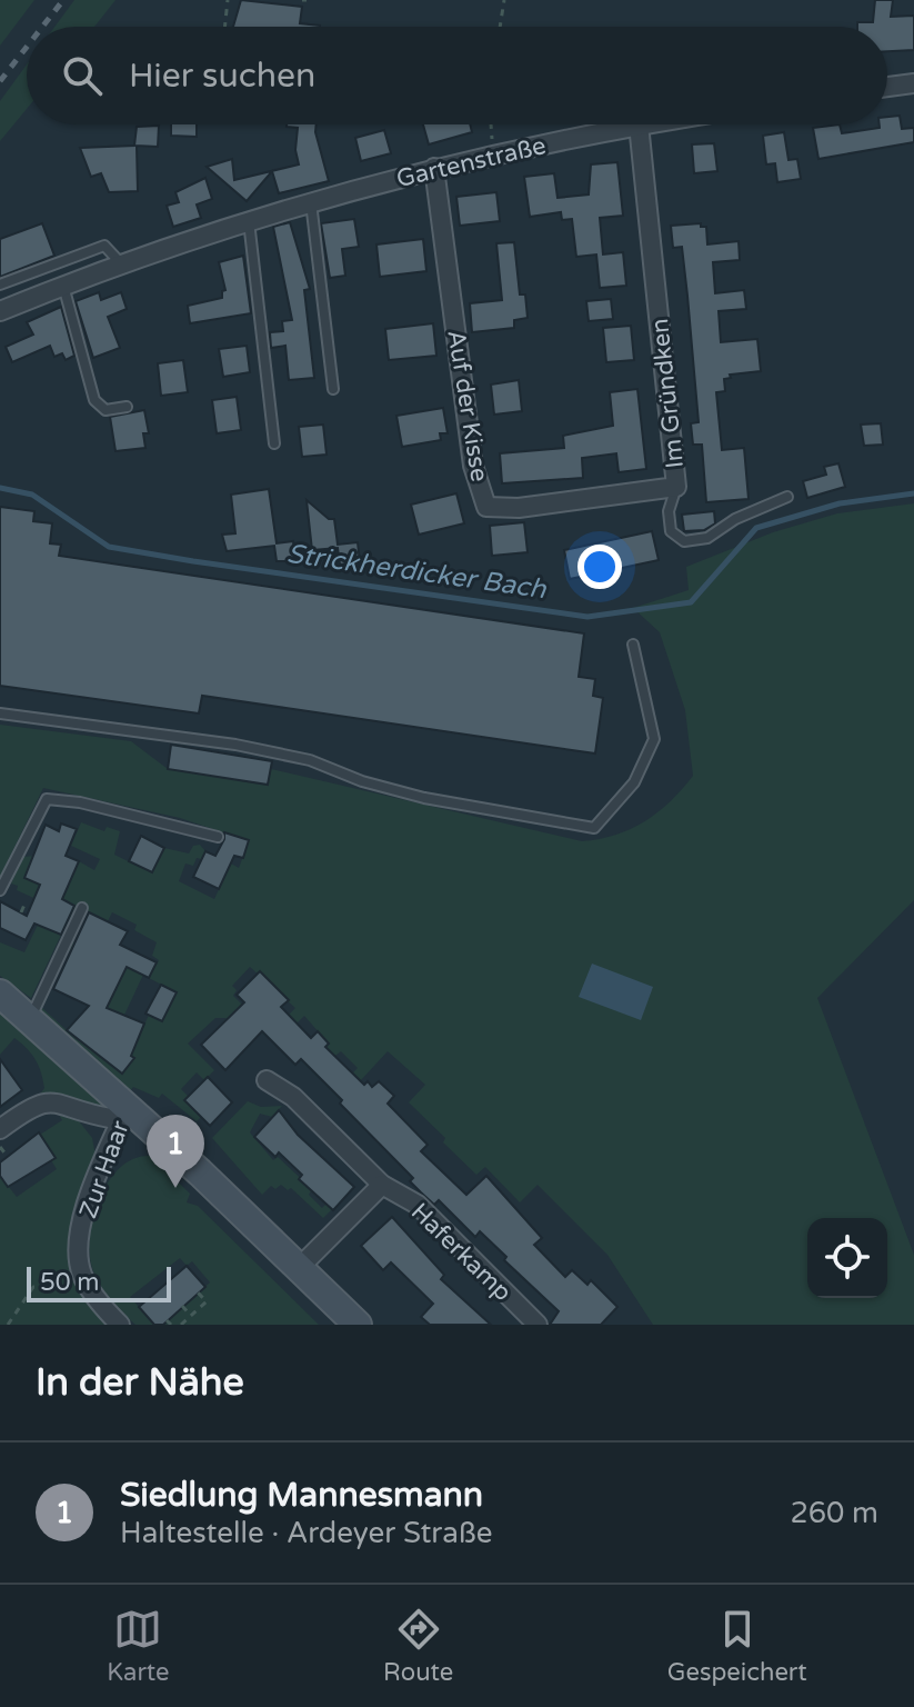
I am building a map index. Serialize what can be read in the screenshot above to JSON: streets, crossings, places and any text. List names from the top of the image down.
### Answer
{
  "streets": {
    "street": [
      "Gartenstraße",
      "Im Gründken",
      "Auf der Kisse",
      "Zur Haar",
      "Haferkamp"
    ]
  },
  "crossings": [
    ["Gartenstraße", "Im Gründken"],
    ["Gartenstraße", "Auf der Kisse"],
    ["Im Gründken", "Auf der Kisse"]
  ],
  "water": ["Strickherdicker Bach"],
  "scale_bar": "50 m",
  "page": {
    "search": "Hier suchen",
    "pins": "1",
    "scale": "50 m",
    "heading": "In der Nähe",
    "list": [
      {
        "mark": "1",
        "name": "Siedlung Mannesmann",
        "note": "Haltestelle · Ardeyer Straße",
        "value": "260 m"
      }
    ],
    "nav": ["Karte", "Route", "Gespeichert"]
  }
}
